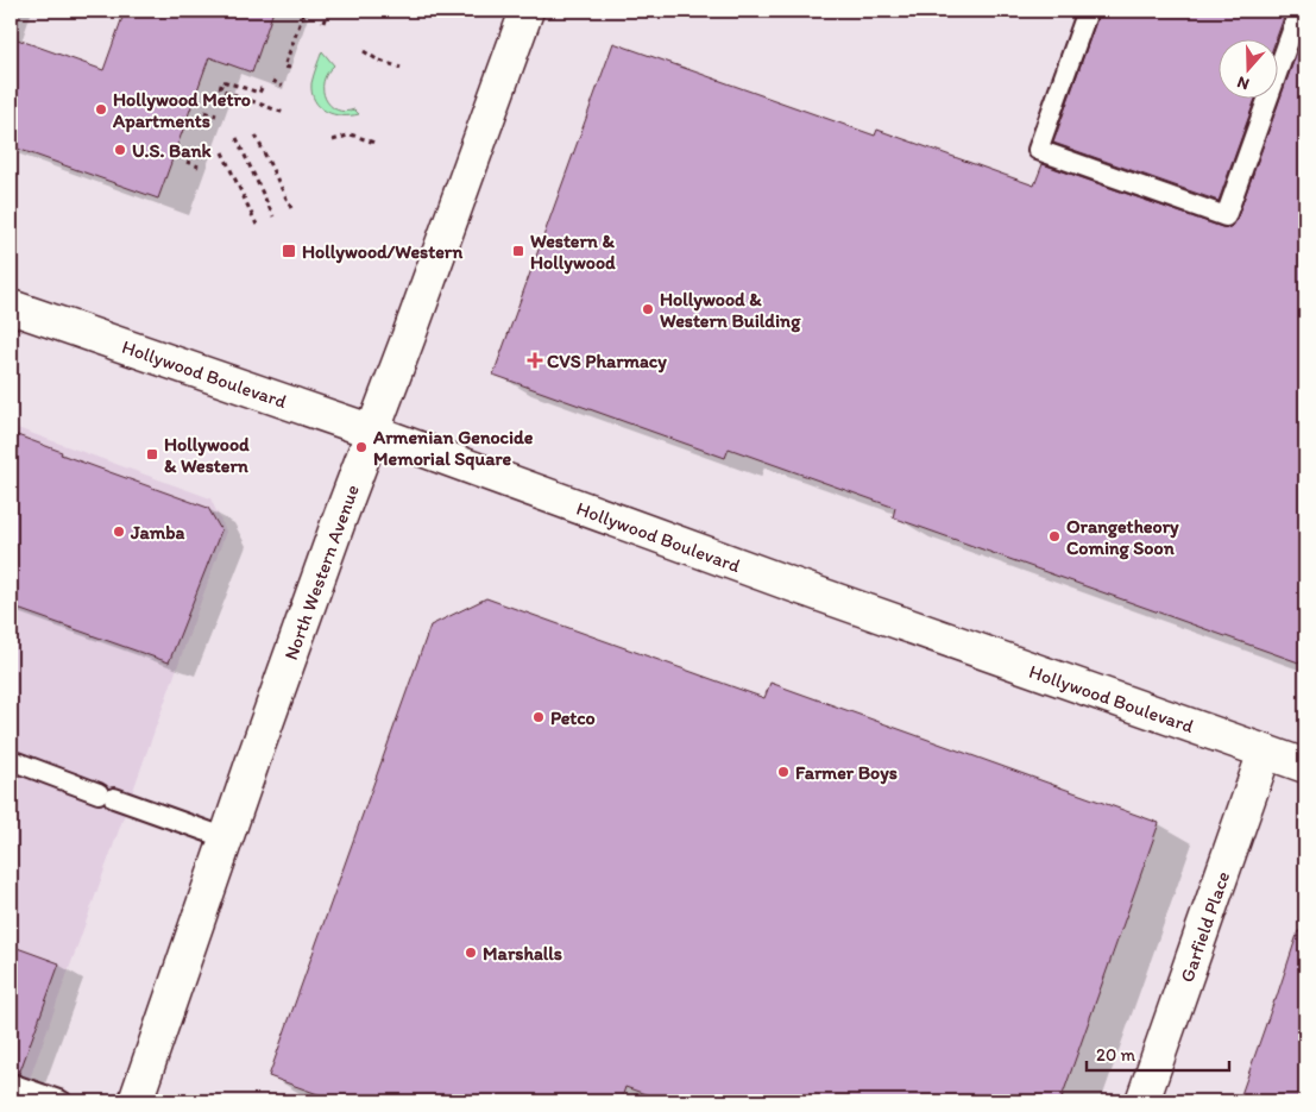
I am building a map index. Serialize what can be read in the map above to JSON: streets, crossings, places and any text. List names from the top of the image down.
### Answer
{
  "streets": {
    "main road": ["Hollywood Boulevard", "North Western Avenue", "Garfield Place"]
  },
  "crossings": [
    ["Hollywood Boulevard", "North Western Avenue"],
    ["Hollywood Boulevard", "Garfield Place"]
  ],
  "places": {
    "other": [
      "Hollywood Metro Apartments",
      "U.S. Bank",
      "Hollywood & Western Building",
      "Armenian Genocide Memorial Square",
      "Jamba",
      "Orangetheory Coming Soon",
      "Petco",
      "Farmer Boys",
      "Marshalls"
    ],
    "transit": ["Hollywood/Western", "Western & Hollywood", "Hollywood & Western"],
    "health": ["CVS Pharmacy"]
  },
  "scale_bar": "20 m",
  "north": "bottom"
}
